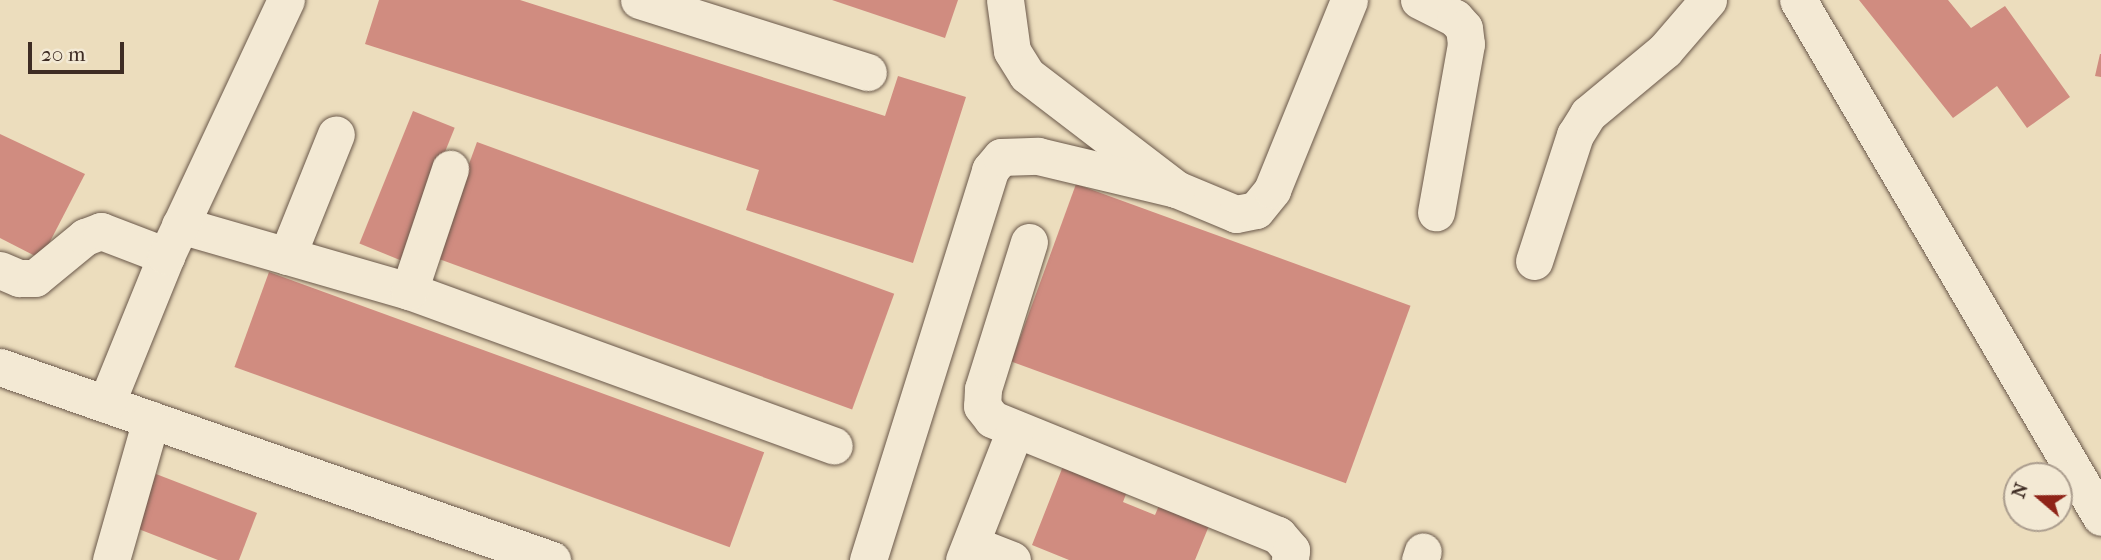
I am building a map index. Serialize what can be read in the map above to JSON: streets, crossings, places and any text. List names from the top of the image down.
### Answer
{
  "scale_bar": "20 m",
  "north": "left"
}
